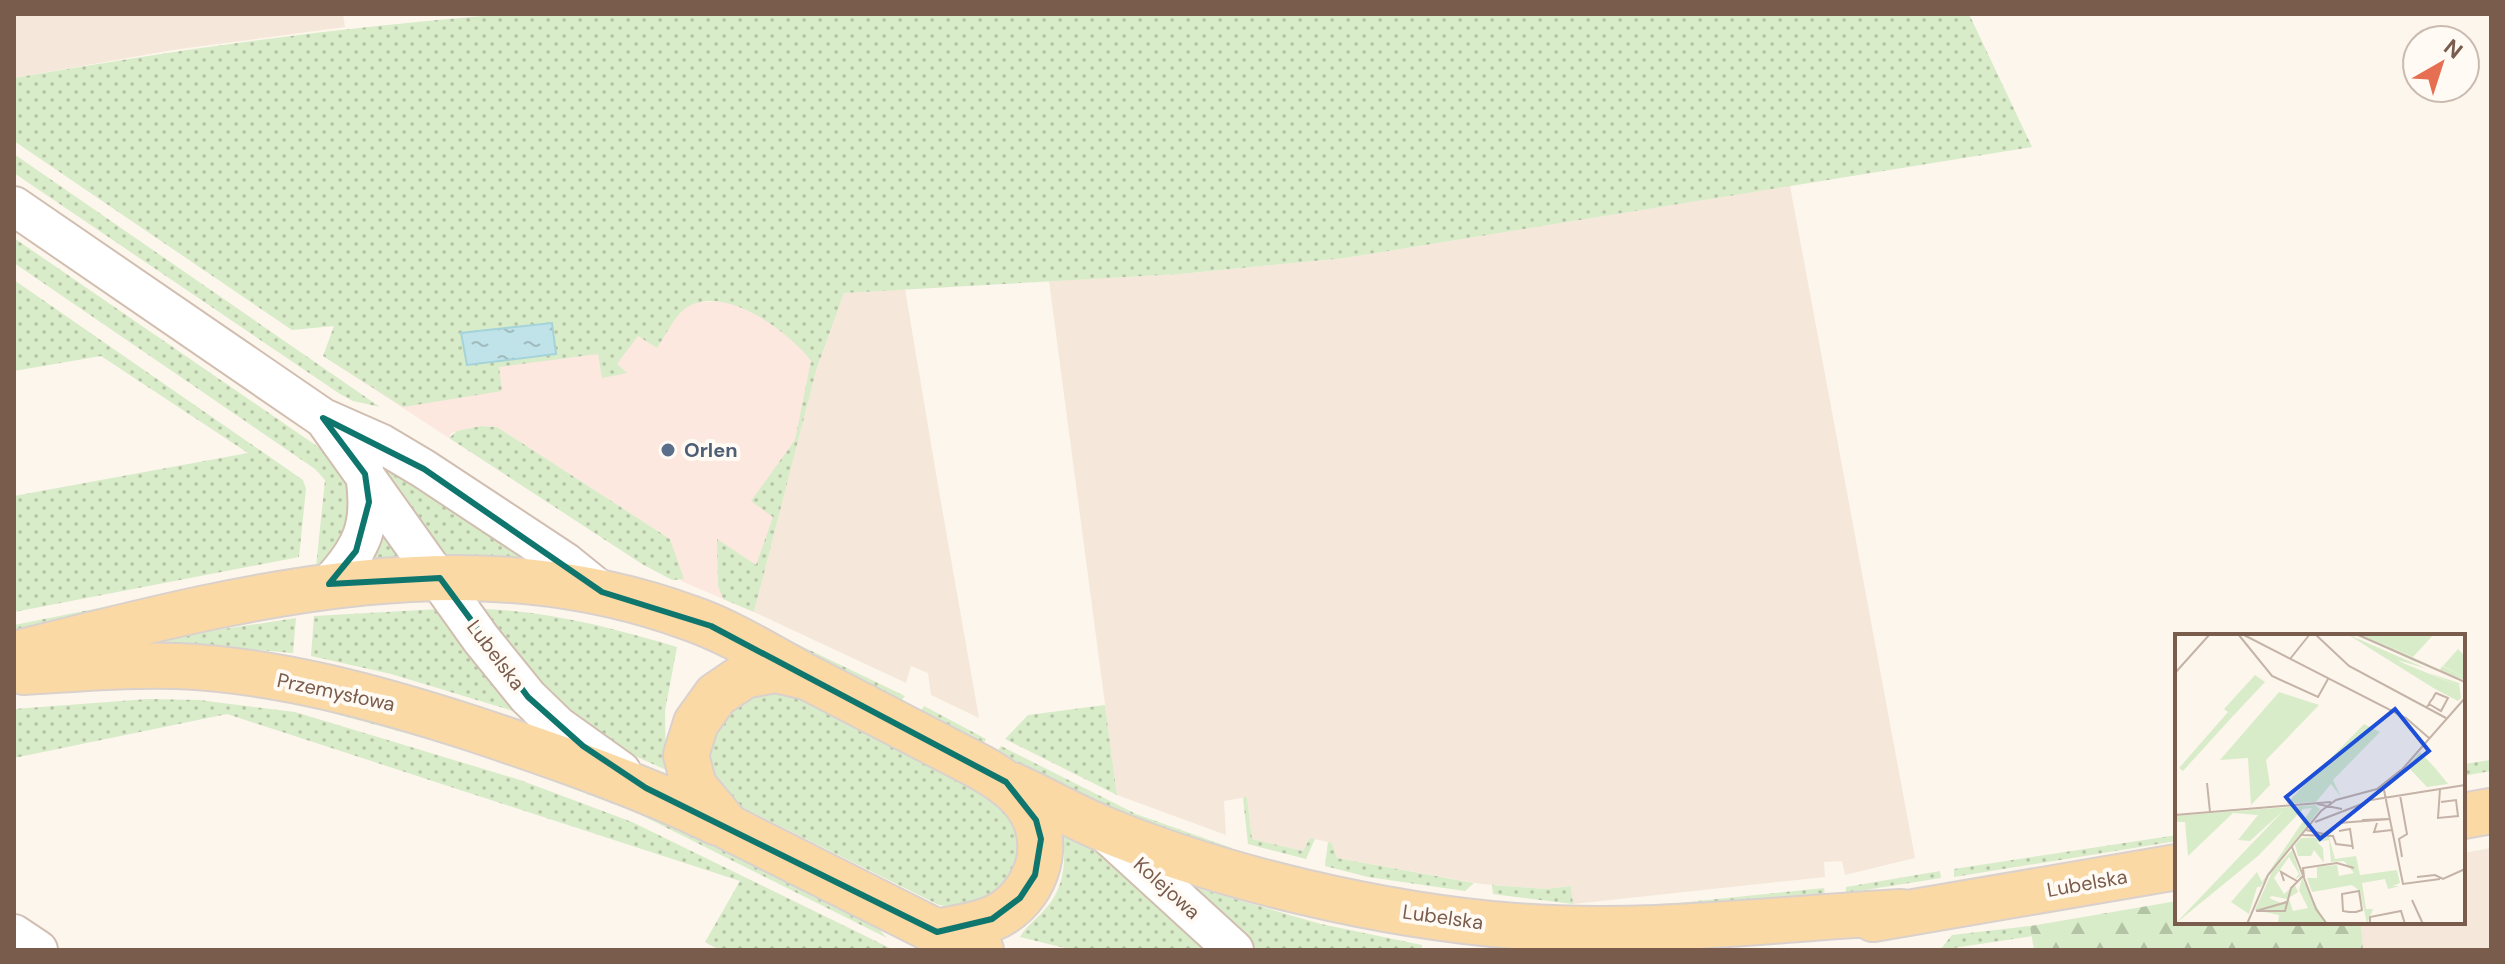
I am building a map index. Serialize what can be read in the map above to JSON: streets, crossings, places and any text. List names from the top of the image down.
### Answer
{
  "streets": {
    "main road": ["Lubelska", "Przemysłowa"],
    "street": ["Kolejowa"]
  },
  "crossings": [
    ["Lubelska", "Przemysłowa"],
    ["Lubelska", "Kolejowa"]
  ],
  "places": ["Orlen"],
  "north": "top right"
}
